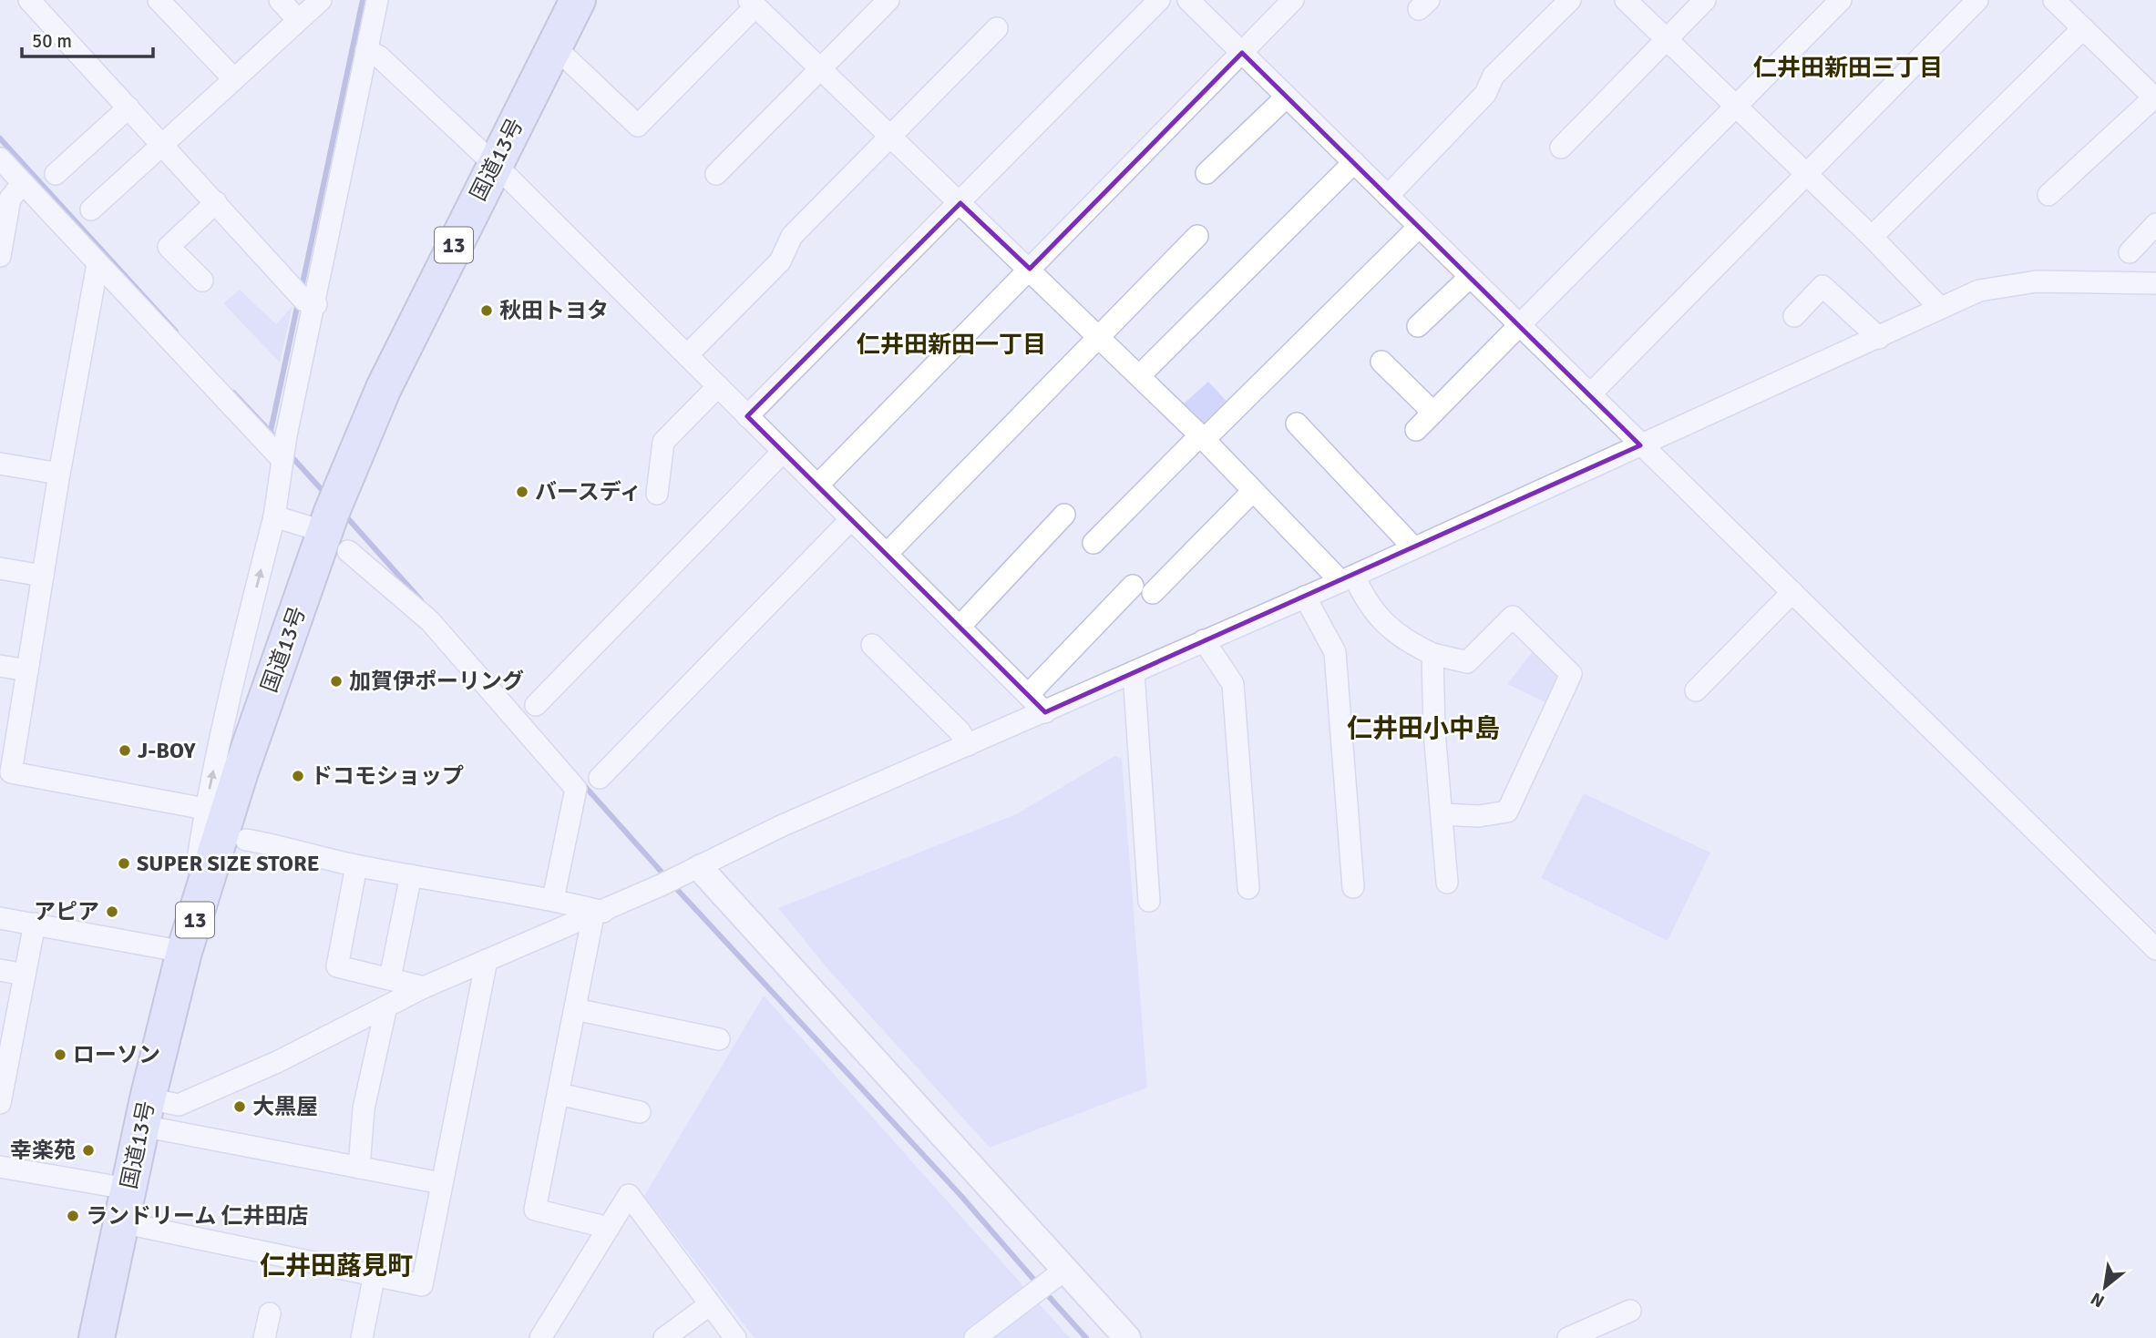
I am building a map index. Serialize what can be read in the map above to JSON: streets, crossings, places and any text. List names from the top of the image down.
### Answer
{
  "streets": {
    "highway": ["国道13号", "13"]
  },
  "districts": [
    "仁井田新田三丁目",
    "仁井田新田一丁目",
    "仁井田小中島",
    "仁井田蕗見町"
  ],
  "places": [
    "秋田トヨタ",
    "バースディ",
    "加賀伊ポーリング",
    "J-BOY",
    "ドコモショップ",
    "SUPER SIZE STORE",
    "アピア",
    "ローソン",
    "大黒屋",
    "幸楽苑",
    "ランドリーム 仁井田店"
  ],
  "scale_bar": "50 m",
  "north": "bottom left"
}
